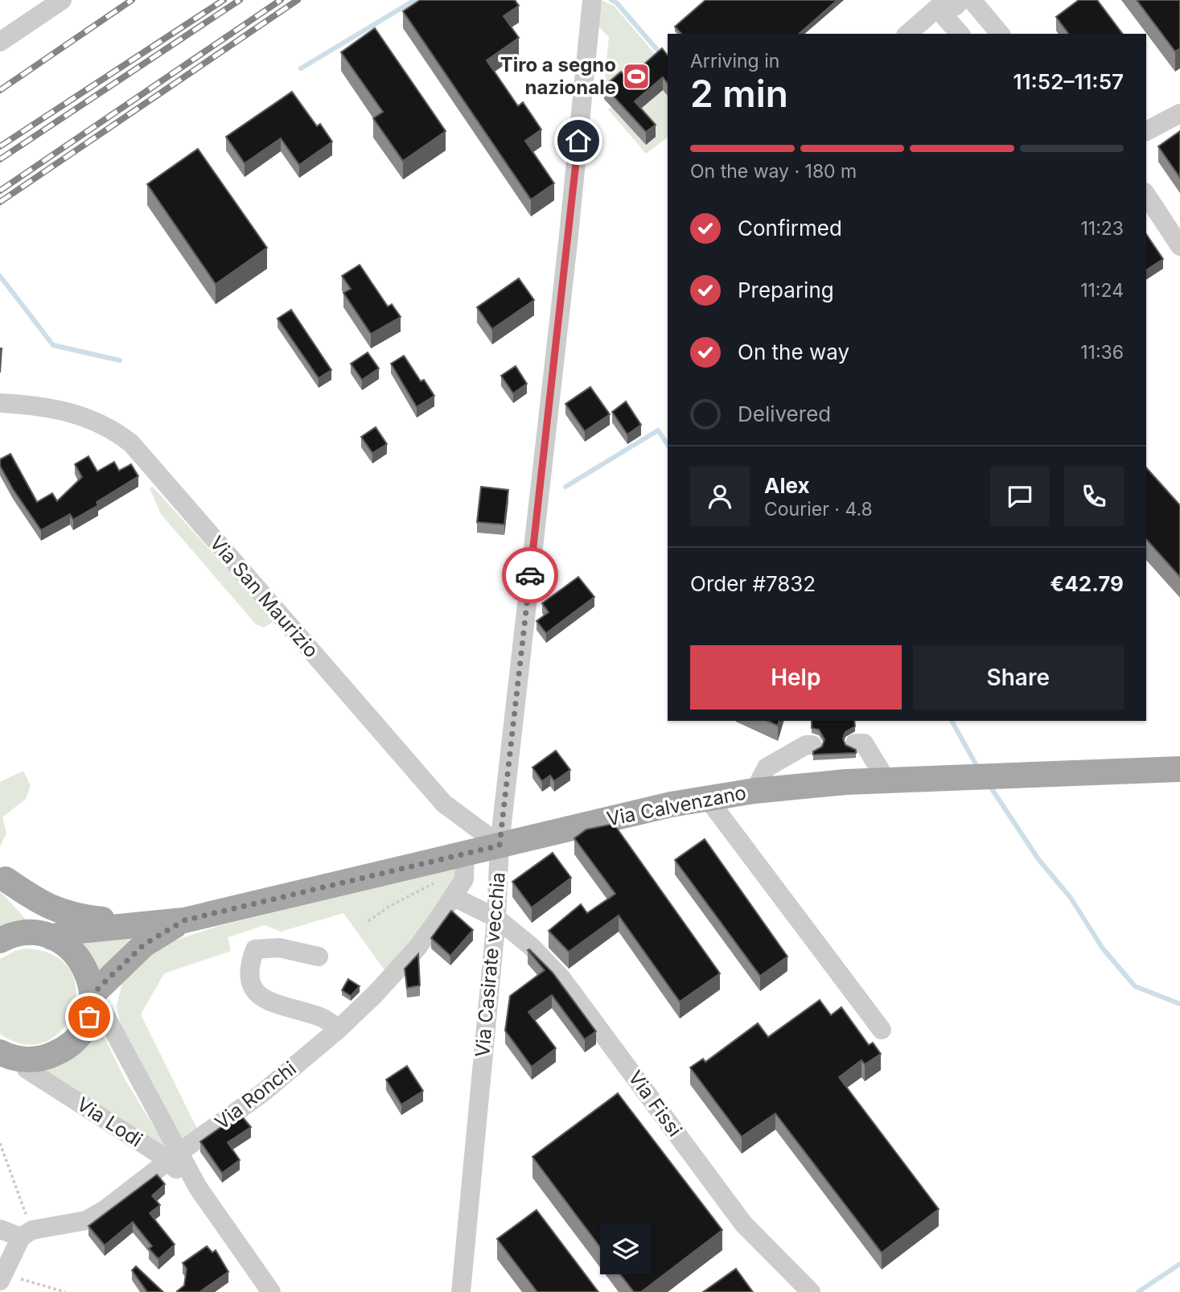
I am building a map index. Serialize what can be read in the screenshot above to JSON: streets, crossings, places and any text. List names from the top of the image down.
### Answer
{
  "streets": {
    "main road": ["Via Calvenzano"],
    "street": [
      "Via San Maurizio",
      "Via Casirate vecchia",
      "Via Ronchi",
      "Via Fissi",
      "Via Lodi"
    ]
  },
  "crossings": [
    ["Via San Maurizio", "Via Calvenzano"],
    ["Via San Maurizio", "Via Casirate vecchia"],
    ["Via Calvenzano", "Via Casirate vecchia"],
    ["Via Calvenzano", "Via Ronchi"],
    ["Via Calvenzano", "Via Lodi"],
    ["Via Casirate vecchia", "Via Fissi"],
    ["Via Ronchi", "Via Fissi"],
    ["Via Ronchi", "Via Lodi"]
  ],
  "places": {
    "sports": ["Tiro a segno nazionale"]
  },
  "page": {
    "heading": ["2 min", "Arriving in", "11:52–11:57"],
    "panel": [
      "Alex",
      "Courier · 4.8",
      "Order #7832",
      "€42.79"
    ],
    "bar": "On the way · 180 m",
    "list": [
      ["Confirmed", "11:23"],
      ["Preparing", "11:24"],
      ["On the way", "11:36"],
      "Delivered"
    ],
    "buttons": ["Help", "Share"]
  }
}
